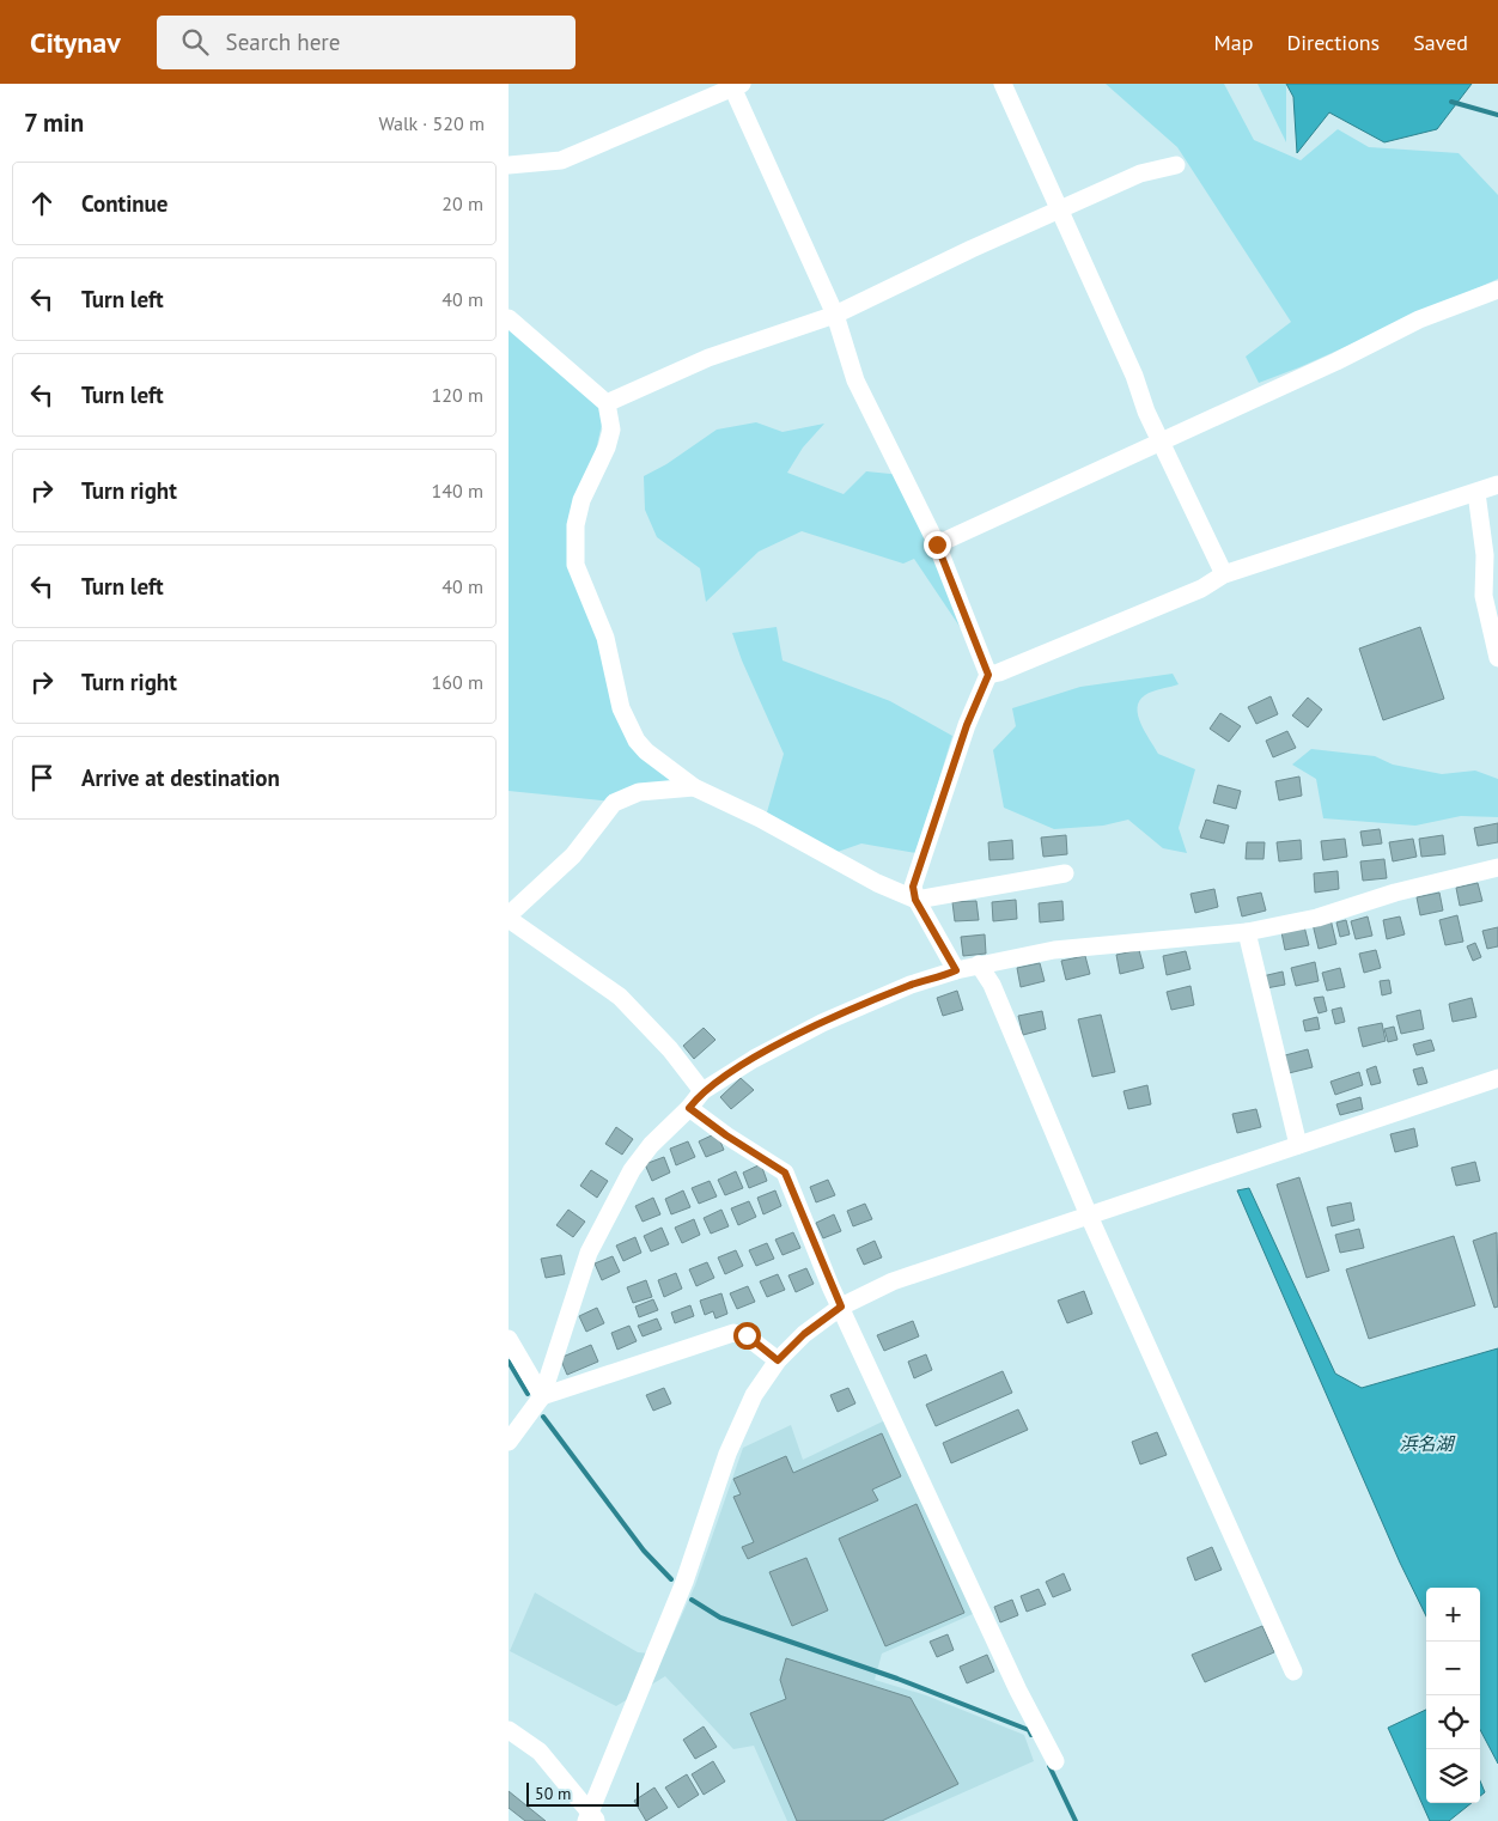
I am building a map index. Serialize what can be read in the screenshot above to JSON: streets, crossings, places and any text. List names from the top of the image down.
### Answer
{
  "water": ["浜名湖"],
  "scale_bar": "50 m",
  "page": {
    "header": "Citynav",
    "search": "Search here",
    "nav": ["Map", "Directions", "Saved"],
    "heading": ["7 min", "Walk · 520 m"],
    "list": [
      ["Continue", "20 m"],
      ["Turn left", "40 m"],
      ["Turn left", "120 m"],
      ["Turn right", "140 m"],
      ["Turn left", "40 m"],
      ["Turn right", "160 m"],
      "Arrive at destination"
    ],
    "map_buttons": ["+", "−"],
    "scale": "50 m"
  }
}
